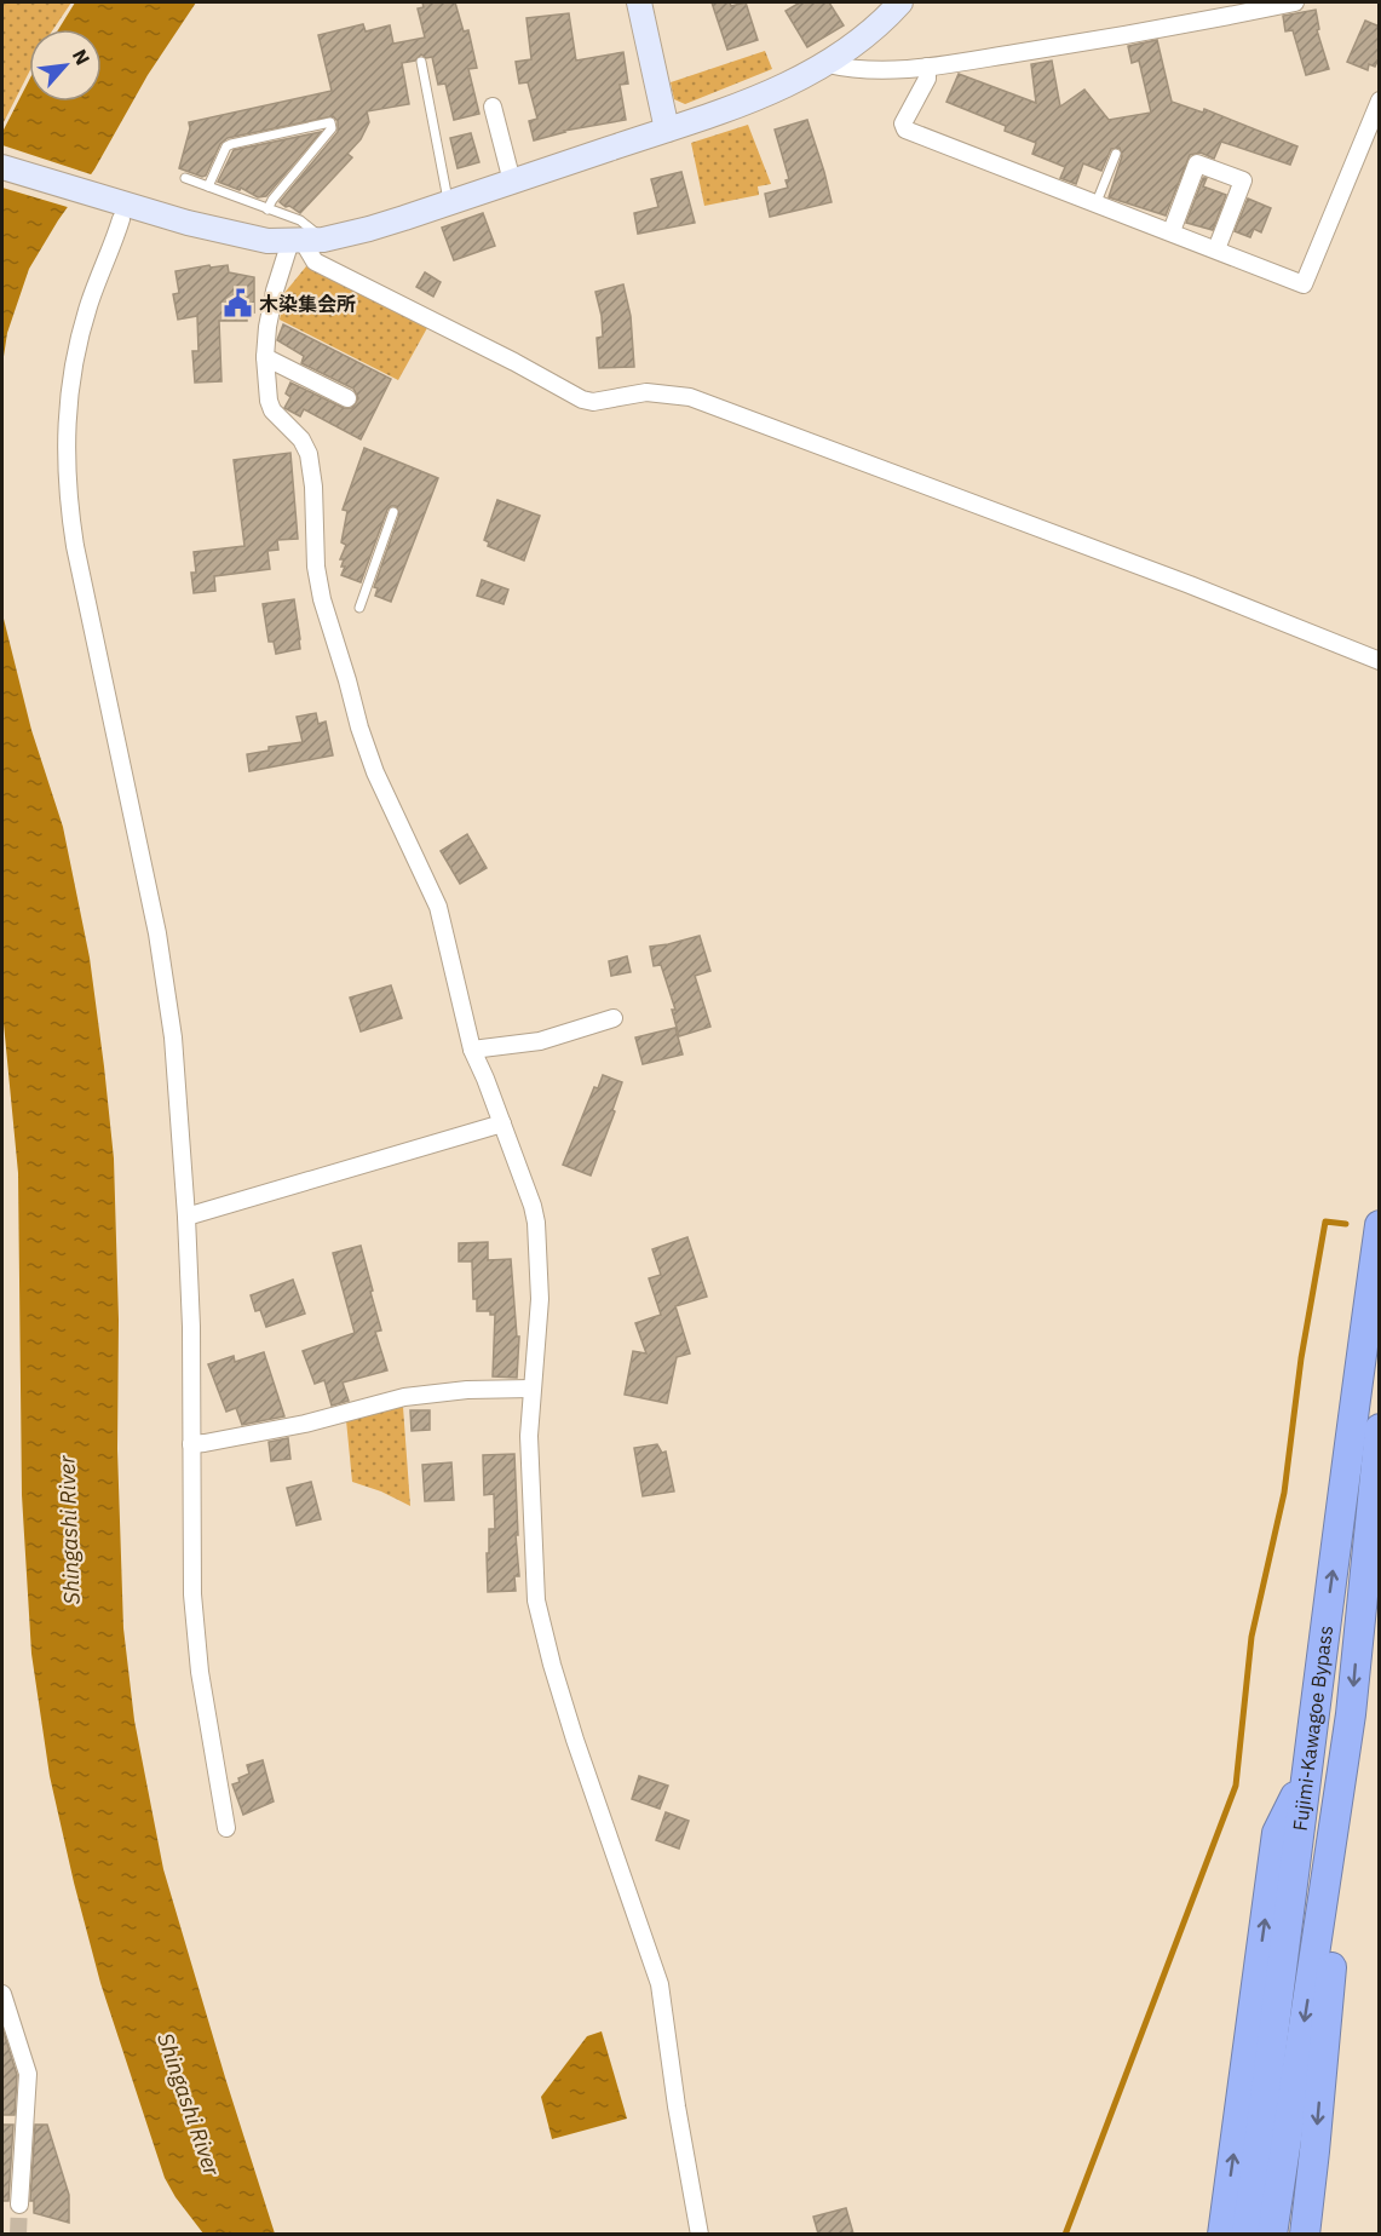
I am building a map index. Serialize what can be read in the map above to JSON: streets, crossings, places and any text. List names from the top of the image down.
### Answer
{
  "streets": {
    "highway": ["Fujimi-Kawagoe Bypass"]
  },
  "water": ["Shingashi River"],
  "places": {
    "public building": ["木染集会所"]
  },
  "north": "top right"
}
